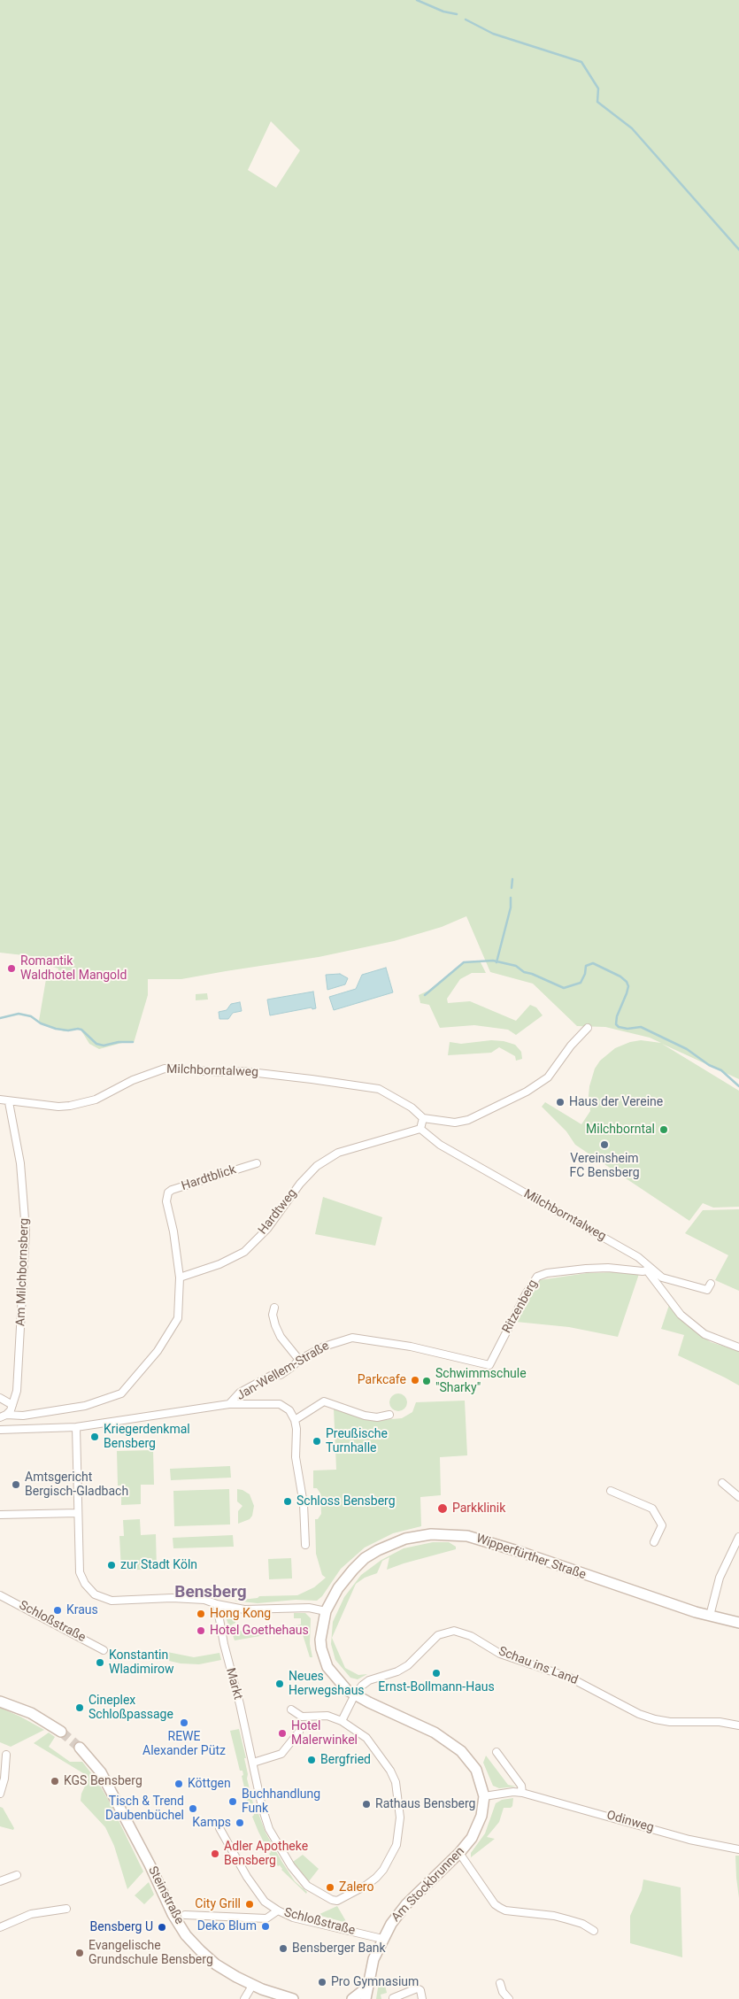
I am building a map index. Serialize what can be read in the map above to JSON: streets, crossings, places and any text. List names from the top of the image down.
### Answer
{
  "streets": {
    "main road": ["Wipperfürther Straße", "Am Stockbrunnen", "Steinstraße"],
    "street": [
      "Milchborntalweg",
      "Hardtblick",
      "Hardtweg",
      "Am Milchbornsberg",
      "Ritzenberg",
      "Jan-Wellem-Straße",
      "Schloßstraße",
      "Schau ins Land",
      "Markt",
      "Odinweg"
    ]
  },
  "crossings": [
    ["Milchborntalweg", "Hardtweg"],
    ["Milchborntalweg", "Am Milchbornsberg"],
    ["Milchborntalweg", "Ritzenberg"],
    ["Hardtblick", "Hardtweg"],
    ["Ritzenberg", "Jan-Wellem-Straße"],
    ["Wipperfürther Straße", "Schau ins Land"],
    ["Wipperfürther Straße", "Odinweg"],
    ["Wipperfürther Straße", "Am Stockbrunnen"],
    ["Schloßstraße", "Am Stockbrunnen"],
    ["Odinweg", "Am Stockbrunnen"]
  ],
  "districts": ["Bensberg"],
  "places": [
    "Romantik Waldhotel Mangold",
    "Haus der Vereine",
    "Milchborntal",
    "Vereinsheim FC Bensberg",
    "Parkcafe",
    "Schwimmschule \"Sharky\"",
    "Kriegerdenkmal Bensberg",
    "Preußische Turnhalle",
    "Amtsgericht Bergisch-Gladbach",
    "Schloss Bensberg",
    "Parkklinik",
    "zur Stadt Köln",
    "Kraus",
    "Hong Kong",
    "Hotel Goethehaus",
    "Konstantin Wladimirow",
    "Ernst-Bollmann-Haus",
    "Neues Herwegshaus",
    "Cineplex Schloßpassage",
    "REWE Alexander Pütz",
    "Hotel Malerwinkel",
    "Bergfried",
    "KGS Bensberg",
    "Köttgen",
    "Buchhandlung Funk",
    "Rathaus Bensberg",
    "Tisch & Trend Daubenbüchel",
    "Kamps",
    "Adler Apotheke Bensberg",
    "Zalero",
    "City Grill",
    "Deko Blum",
    "Bensberg U",
    "Bensberger Bank",
    "Evangelische Grundschule Bensberg",
    "Pro Gymnasium"
  ]
}
